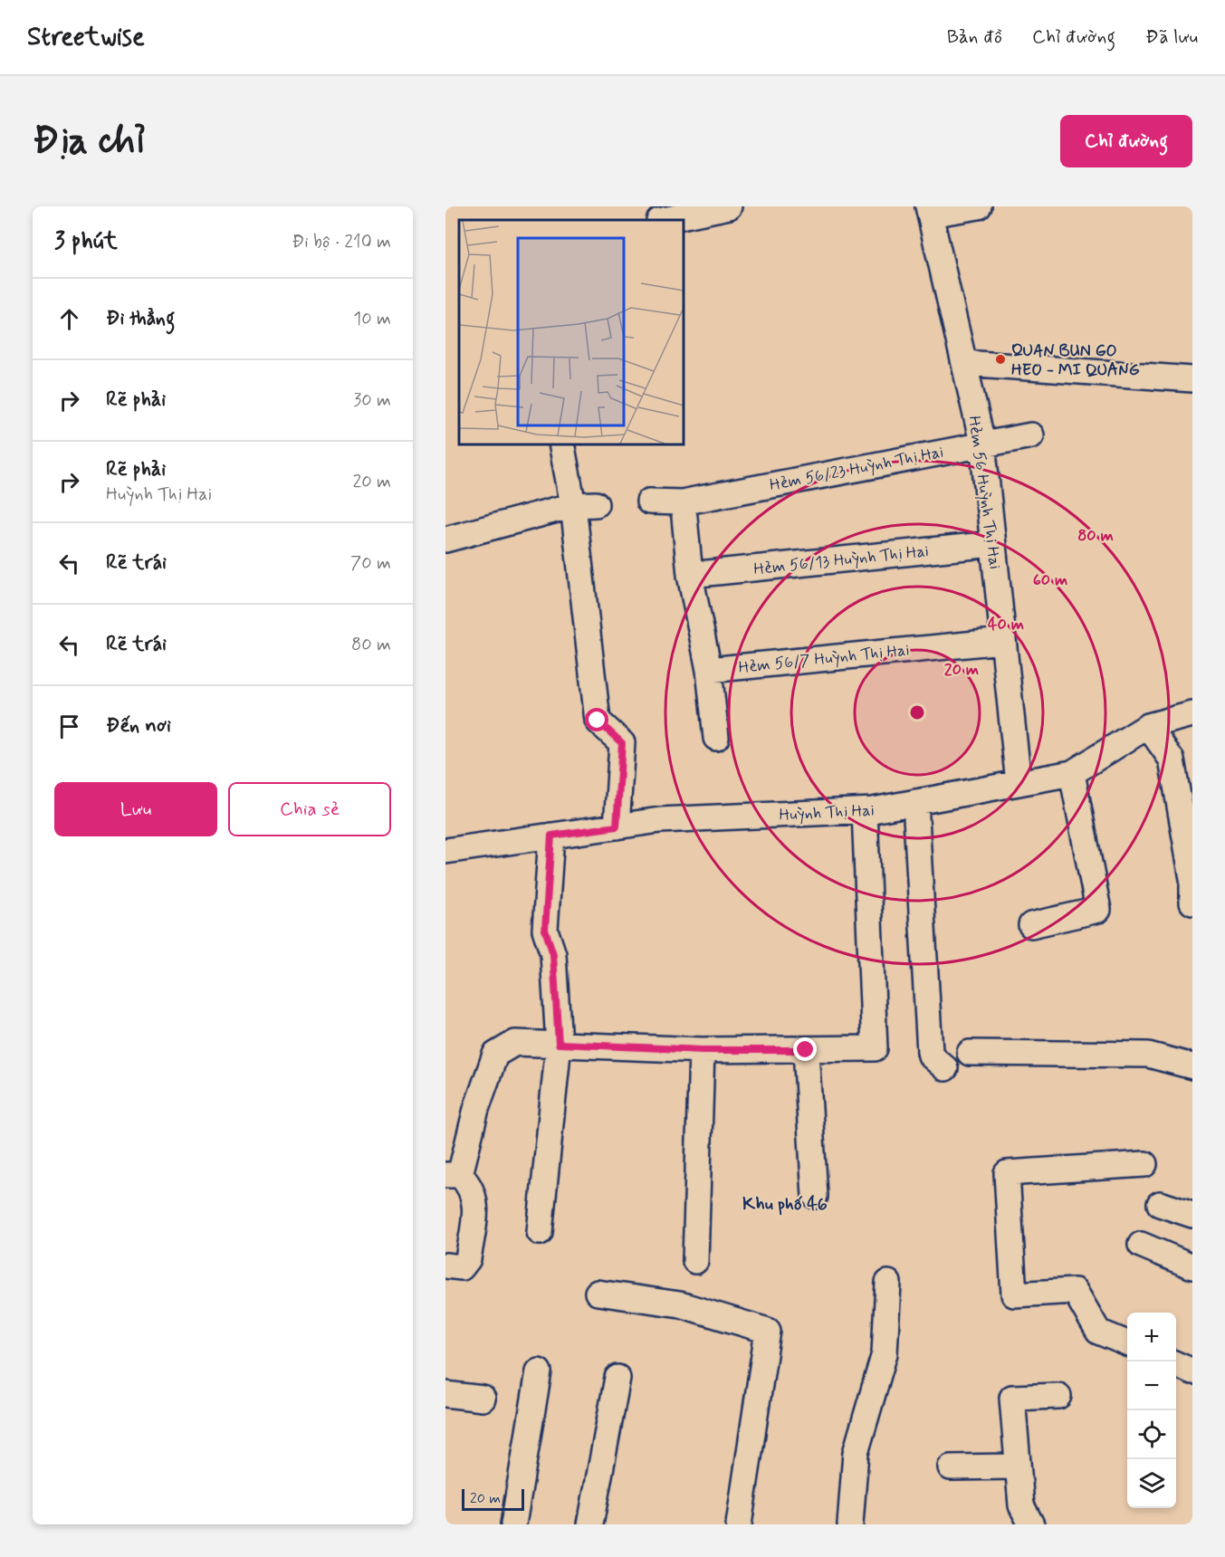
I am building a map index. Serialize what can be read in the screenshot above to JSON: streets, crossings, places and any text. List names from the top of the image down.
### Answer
{
  "streets": {
    "street": [
      "Hẻm 56/23 Huỳnh Thị Hai",
      "Hẻm 56 Huỳnh Thị Hai",
      "Hẻm 56/13 Huỳnh Thị Hai",
      "Hẻm 56/7 Huỳnh Thị Hai",
      "Huỳnh Thị Hai"
    ]
  },
  "crossings": [
    ["Hẻm 56/23 Huỳnh Thị Hai", "Hẻm 56 Huỳnh Thị Hai"],
    ["Hẻm 56 Huỳnh Thị Hai", "Hẻm 56/13 Huỳnh Thị Hai"],
    ["Hẻm 56 Huỳnh Thị Hai", "Hẻm 56/7 Huỳnh Thị Hai"],
    ["Hẻm 56 Huỳnh Thị Hai", "Huỳnh Thị Hai"]
  ],
  "districts": ["Khu phố 46"],
  "places": ["QUAN BUN GO HEO - MI QUANG"],
  "scale_bar": "20 m",
  "page": {
    "header": "Streetwise",
    "nav": ["Bản đồ", "Chỉ đường", "Đã lưu"],
    "buttons": [
      "Chỉ đường",
      ["Lưu", "Chia sẻ"]
    ],
    "title": "Địa chỉ",
    "heading": ["3 phút", "Đi bộ · 210 m"],
    "list": [
      ["Đi thẳng", "10 m"],
      ["Rẽ phải", "30 m"],
      ["Rẽ phải", "Huỳnh Thị Hai", "20 m"],
      ["Rẽ trái", "70 m"],
      ["Rẽ trái", "80 m"],
      "Đến nơi"
    ],
    "map_buttons": ["+", "−"],
    "scale": "20 m"
  },
  "rings": [
    "80 m",
    "60 m",
    "40 m",
    "20 m"
  ]
}
